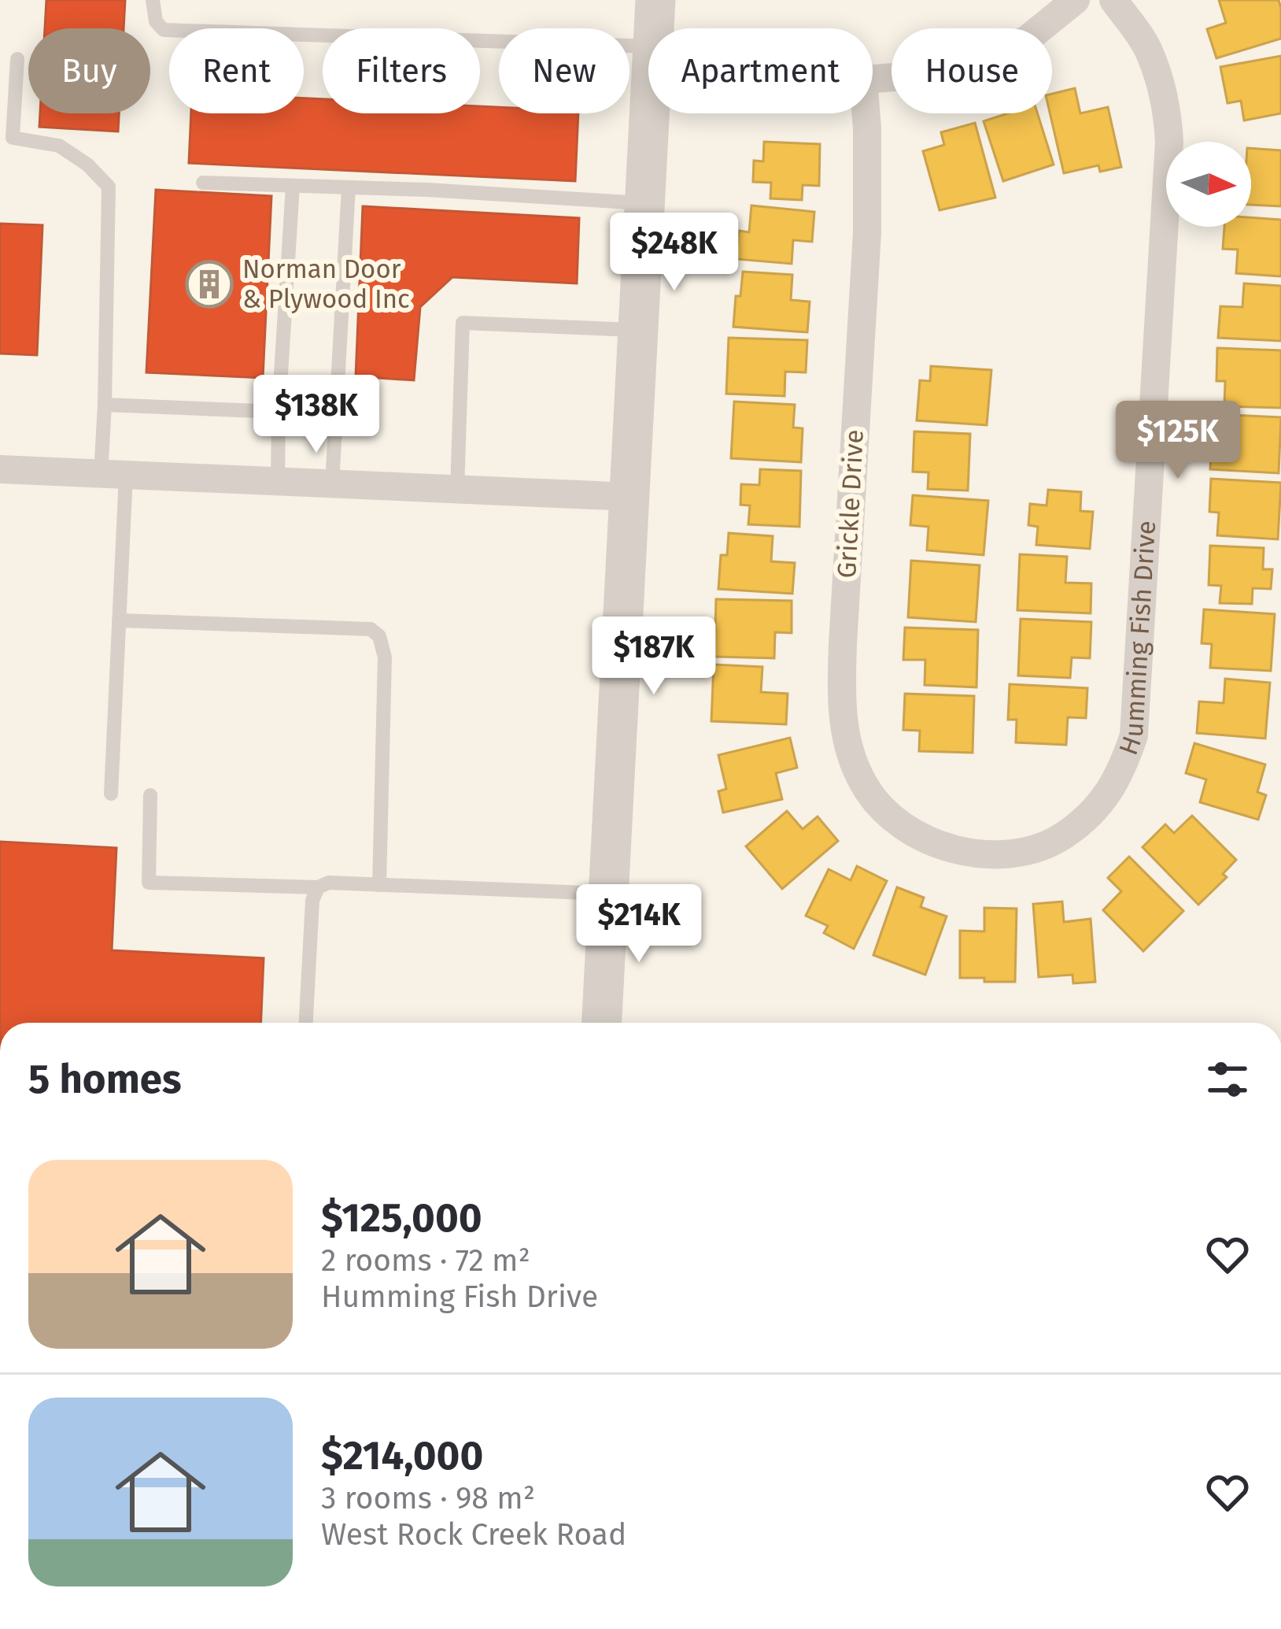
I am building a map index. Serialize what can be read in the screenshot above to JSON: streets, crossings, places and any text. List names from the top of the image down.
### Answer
{
  "streets": {
    "street": ["Grickle Drive", "Humming Fish Drive"]
  },
  "crossings": [
    ["Grickle Drive", "Humming Fish Drive"]
  ],
  "places": {
    "building": ["Norman Door & Plywood Inc"]
  },
  "north": "right",
  "page": {
    "chip": [
      "Buy",
      "Rent",
      "Filters",
      "New",
      "Apartment",
      "House"
    ],
    "price": [
      "$248K",
      "$138K",
      "$125K",
      "$187K",
      "$214K"
    ],
    "heading": "5 homes",
    "list": [
      {
        "name": "$125,000",
        "note": "2 rooms · 72 m² · Humming Fish Drive"
      },
      {
        "name": "$214,000",
        "note": "3 rooms · 98 m² · West Rock Creek Road"
      }
    ]
  }
}
